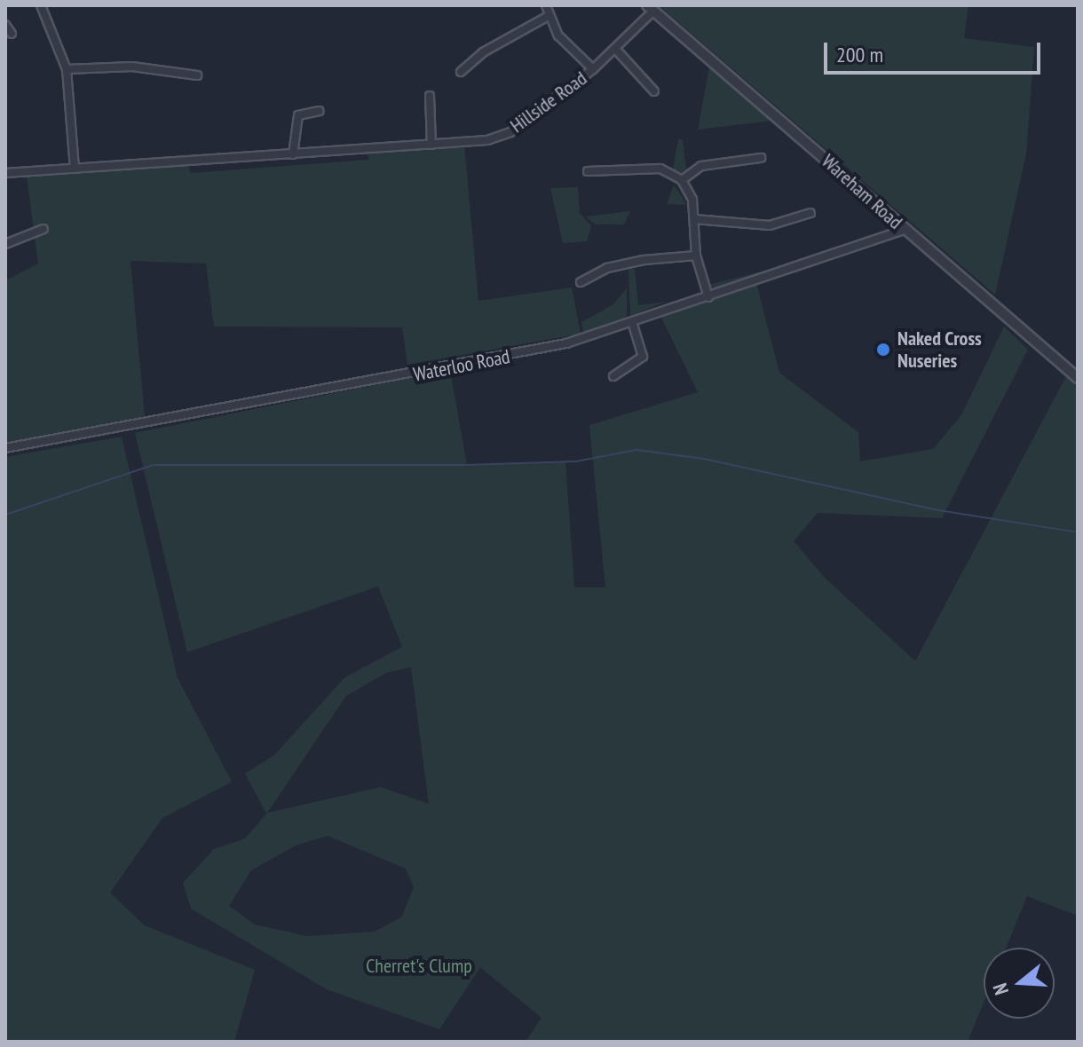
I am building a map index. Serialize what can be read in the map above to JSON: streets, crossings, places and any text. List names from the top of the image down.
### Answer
{
  "streets": {
    "street": ["Hillside Road", "Wareham Road", "Waterloo Road"]
  },
  "crossings": [
    ["Hillside Road", "Wareham Road"],
    ["Wareham Road", "Waterloo Road"]
  ],
  "parks": ["Cherret's Clump"],
  "places": ["Naked Cross Nuseries"],
  "scale_bar": "200 m",
  "north": "left"
}
